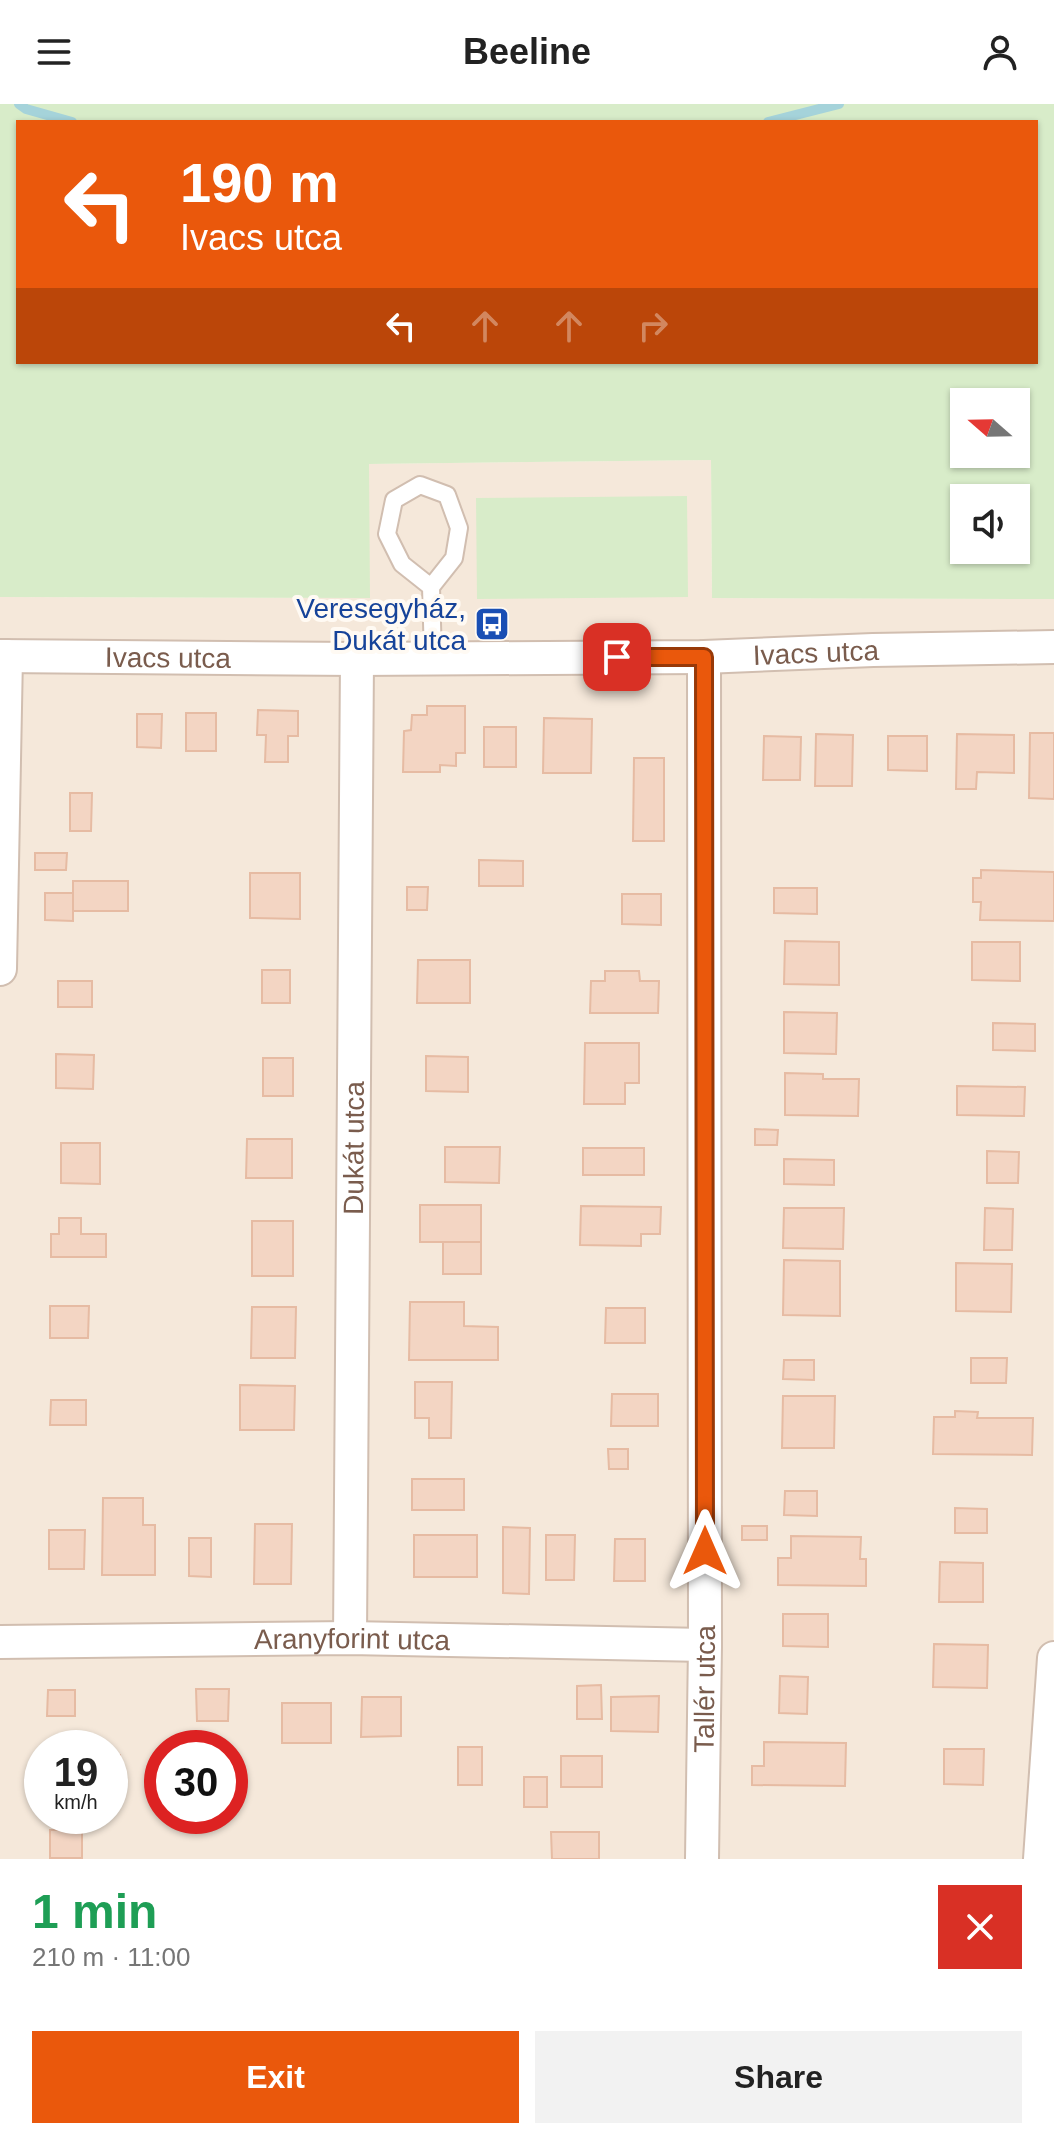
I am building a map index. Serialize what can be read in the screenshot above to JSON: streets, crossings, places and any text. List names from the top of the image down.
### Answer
{
  "streets": {
    "street": [
      "Ivacs utca",
      "Dukát utca",
      "Aranyforint utca",
      "Tallér utca"
    ]
  },
  "crossings": [
    ["Ivacs utca", "Dukát utca"],
    ["Ivacs utca", "Tallér utca"],
    ["Dukát utca", "Aranyforint utca"],
    ["Aranyforint utca", "Tallér utca"]
  ],
  "places": {
    "bus stop": ["Veresegyház, Dukát utca"]
  },
  "north": "left",
  "page": {
    "header": "Beeline",
    "turn": ["190 m", "Ivacs utca"],
    "speed": "19 km/h",
    "limit": "30",
    "heading": ["1 min", "210 m · 11:00"],
    "buttons": ["Exit", "Share"]
  }
}
